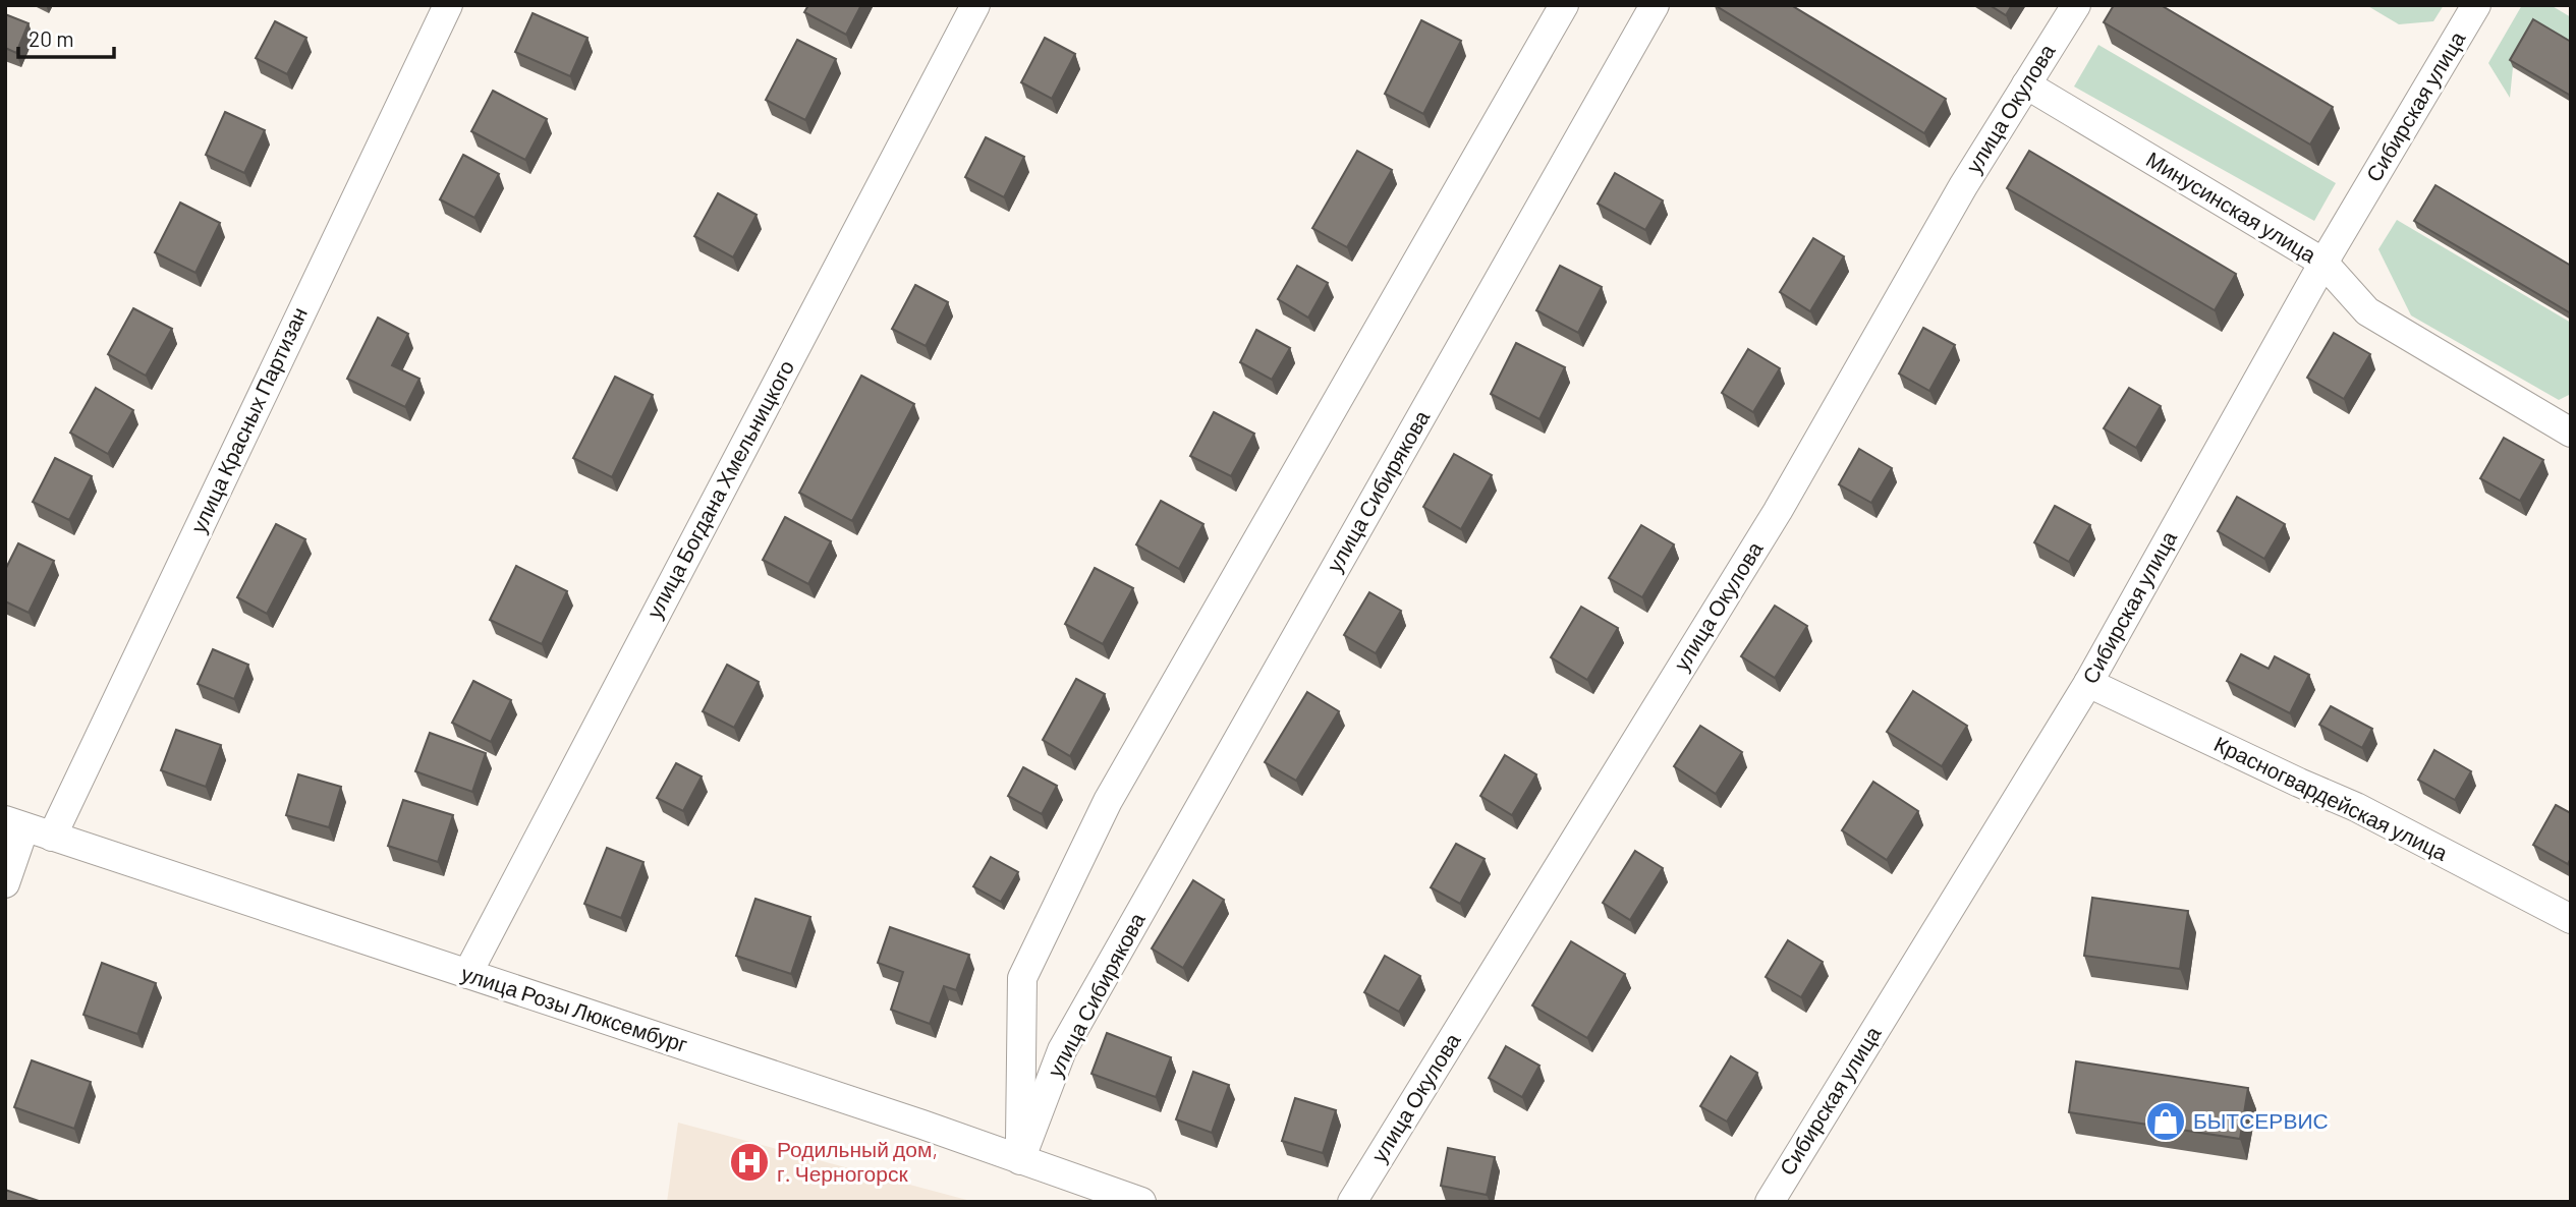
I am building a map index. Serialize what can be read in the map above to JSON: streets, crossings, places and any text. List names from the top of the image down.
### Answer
{
  "streets": {
    "street": [
      "Сибирская улица",
      "улица Окулова",
      "Минусинская улица",
      "улица Красных Партизан",
      "улица Богдана Хмельницкого",
      "улица Сибирякова",
      "Красногвардейская улица",
      "улица Розы Люксембург"
    ]
  },
  "crossings": [
    ["Сибирская улица", "Минусинская улица"],
    ["Сибирская улица", "Красногвардейская улица"],
    ["улица Окулова", "Минусинская улица"],
    ["улица Красных Партизан", "улица Розы Люксембург"],
    ["улица Богдана Хмельницкого", "улица Розы Люксембург"],
    ["улица Сибирякова", "улица Розы Люксембург"]
  ],
  "places": {
    "shop": ["БЫТСЕРВИС"],
    "hospital": ["Родильный дом, г. Черногорск"]
  },
  "scale_bar": "20 m"
}
